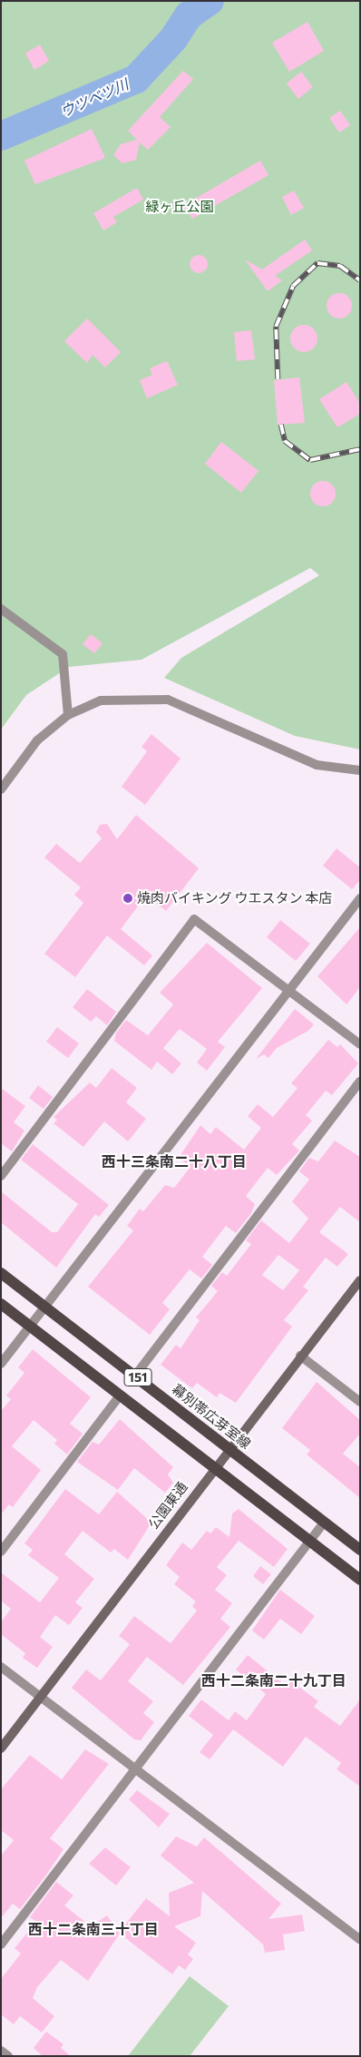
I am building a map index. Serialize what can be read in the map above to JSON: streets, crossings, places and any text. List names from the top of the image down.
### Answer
{
  "streets": {
    "main road": ["151", "幕別帯広芽室線"],
    "street": ["公園東通"]
  },
  "crossings": [
    ["151", "公園東通"],
    ["幕別帯広芽室線", "公園東通"]
  ],
  "districts": ["西十三条南二十八丁目", "西十二条南二十九丁目", "西十二条南三十丁目"],
  "water": ["ウツベツ川"],
  "parks": ["緑ヶ丘公園"],
  "places": ["焼肉バイキング ウエスタン 本店"]
}
